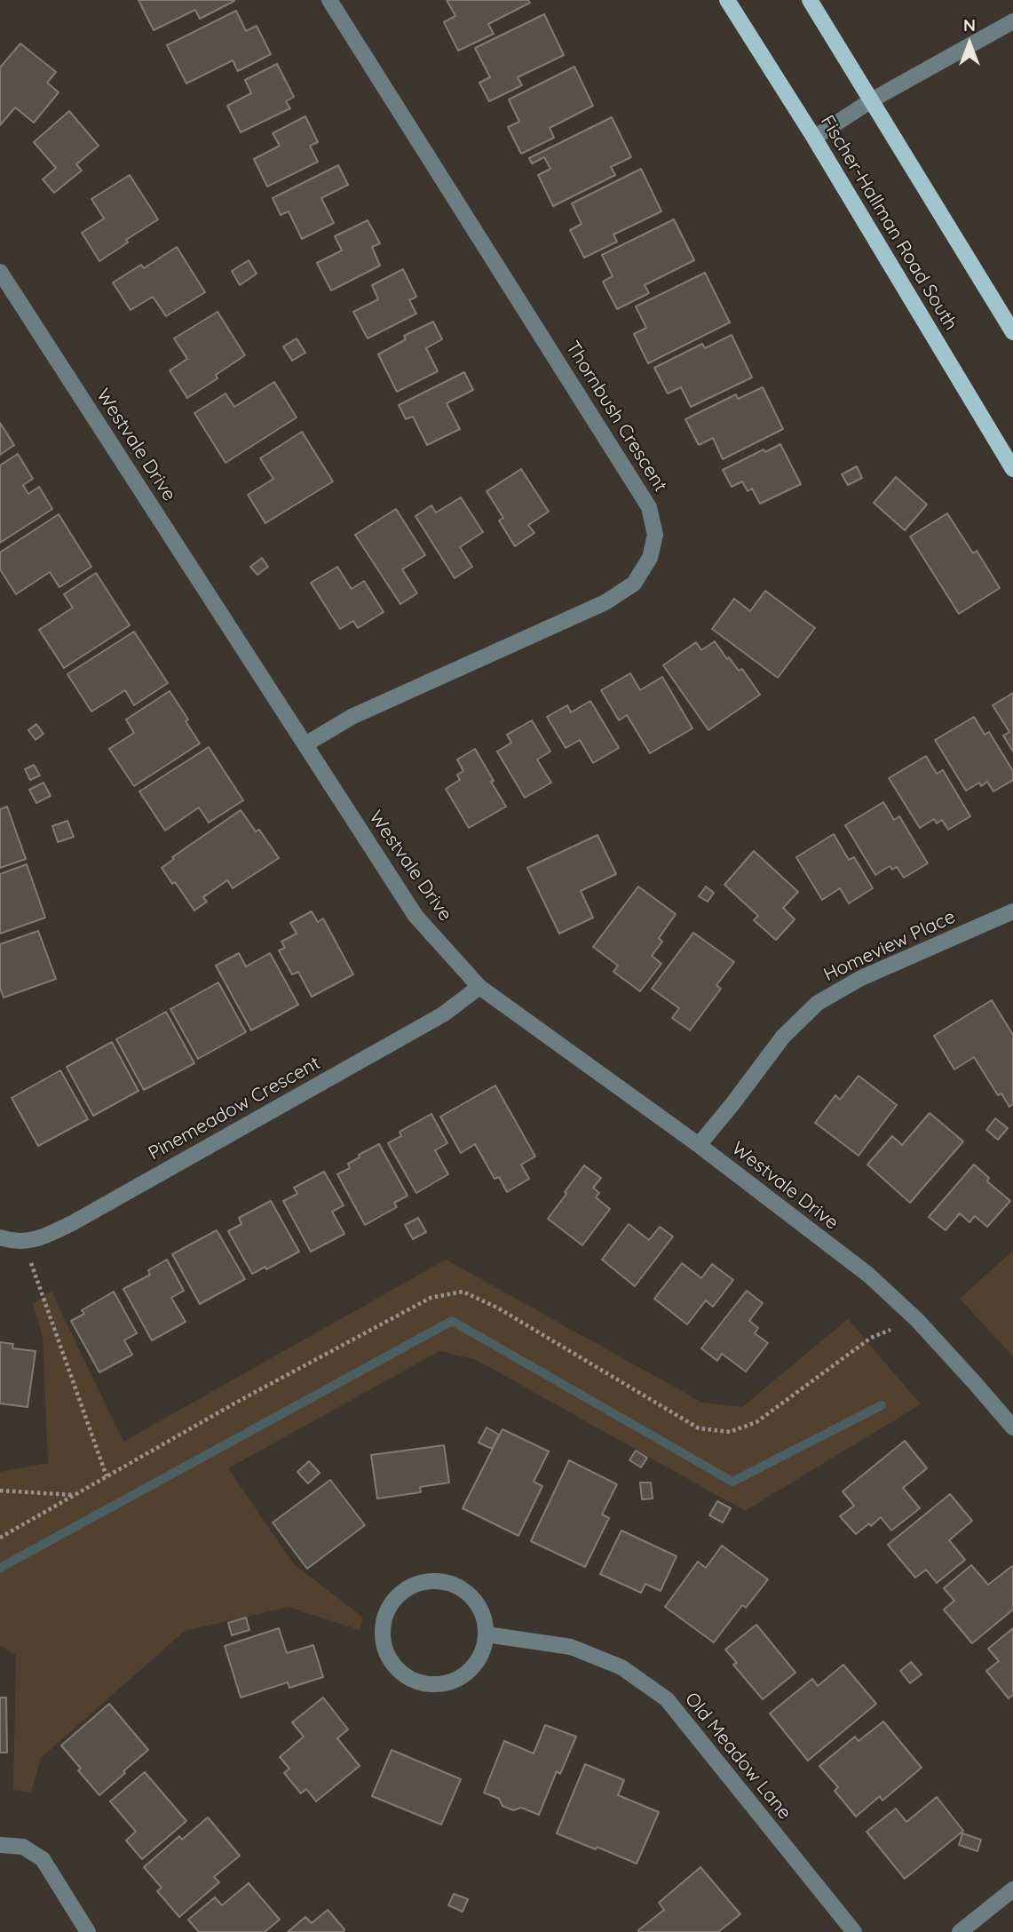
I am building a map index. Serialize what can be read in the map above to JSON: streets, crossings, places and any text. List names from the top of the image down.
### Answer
{
  "streets": {
    "main road": ["Fischer-Hallman Road South"],
    "street": [
      "Thornbush Crescent",
      "Westvale Drive",
      "Homeview Place",
      "Pinemeadow Crescent",
      "Old Meadow Lane"
    ]
  },
  "crossings": [
    ["Thornbush Crescent", "Westvale Drive"],
    ["Westvale Drive", "Homeview Place"],
    ["Westvale Drive", "Pinemeadow Crescent"]
  ],
  "north": "top"
}
